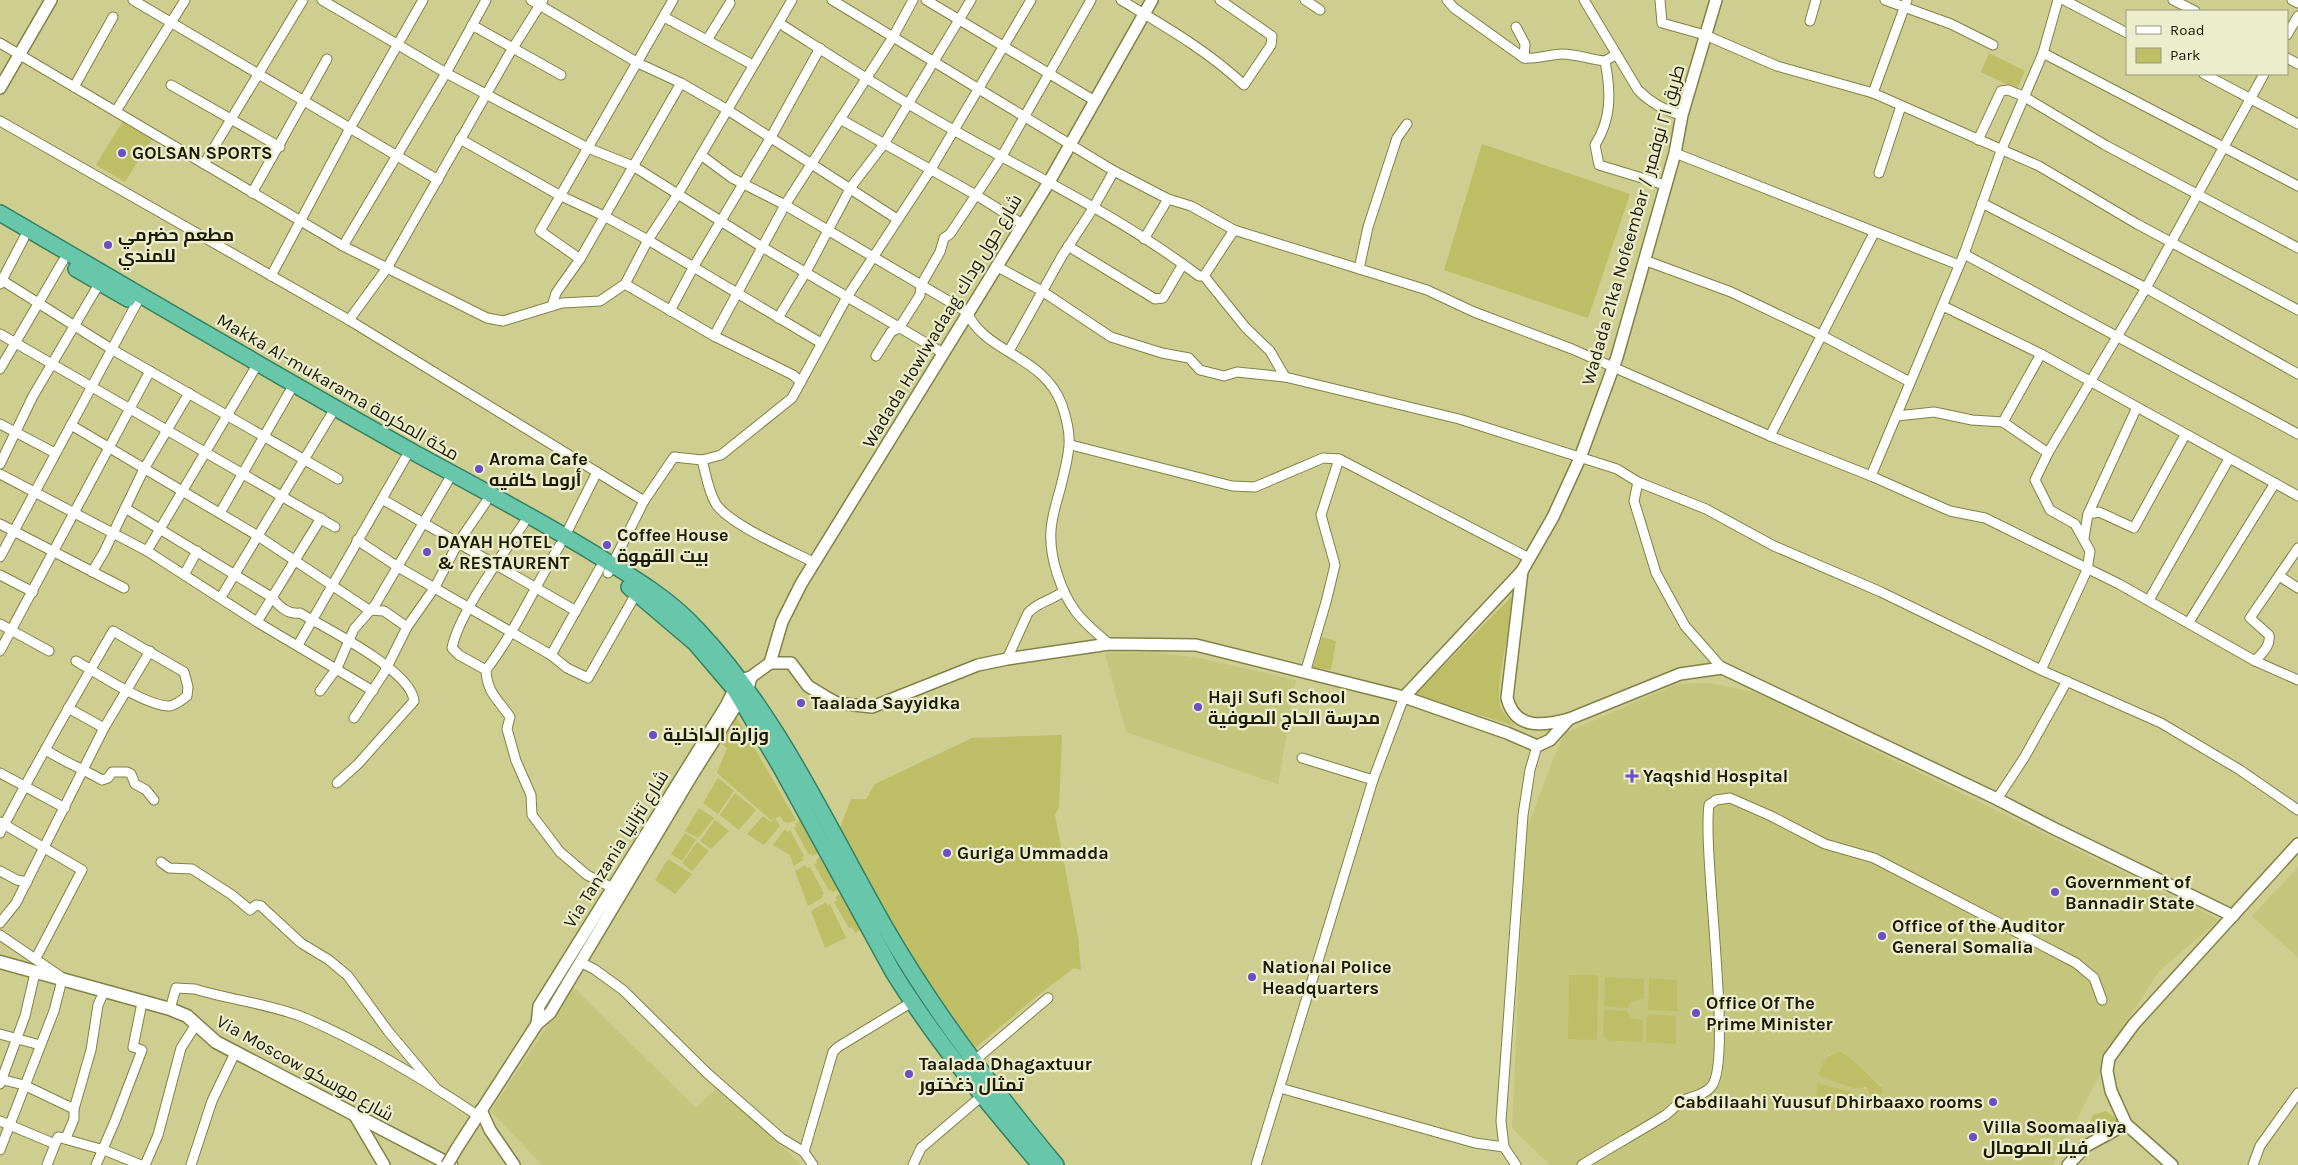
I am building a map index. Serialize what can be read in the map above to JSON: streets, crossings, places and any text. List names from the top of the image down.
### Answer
{
  "streets": {
    "highway": ["Makka Al-mukarama مكة المكرمة"],
    "main road": ["Via Moscow شارع موسكو"],
    "street": ["Wadada 21ka Nofeembar / طريق ٢١ نوفمبر", "Wadada Howlwadaag شارع حول وداك", "Via Tanzania شارع تنزانيا"]
  },
  "crossings": [
    ["Wadada Howlwadaag شارع حول وداك", "Via Tanzania شارع تنزانيا"],
    ["Makka Al-mukarama مكة المكرمة", "Via Tanzania شارع تنزانيا"]
  ],
  "places": {
    "other": [
      "GOLSAN SPORTS",
      "مطعم حضرمي للمندي",
      "Aroma Cafe أروما كافيه",
      "Coffee House بيت القهوة",
      "DAYAH HOTEL & RESTAURENT",
      "Taalada Sayyidka",
      "Haji Sufi School مدرسة الحاج الصوفية",
      "وزارة الداخلية",
      "Guriga Ummadda",
      "Government of Bannadir State",
      "Office of the Auditor General Somalia",
      "National Police Headquarters",
      "Office Of The Prime Minister",
      "Taalada Dhagaxtuur تمثال ذغختور",
      "Cabdilaahi Yuusuf Dhirbaaxo rooms",
      "Villa Soomaaliya فيلا الصومال"
    ],
    "health": ["Yaqshid Hospital"]
  },
  "legend": ["Road", "Park"]
}
